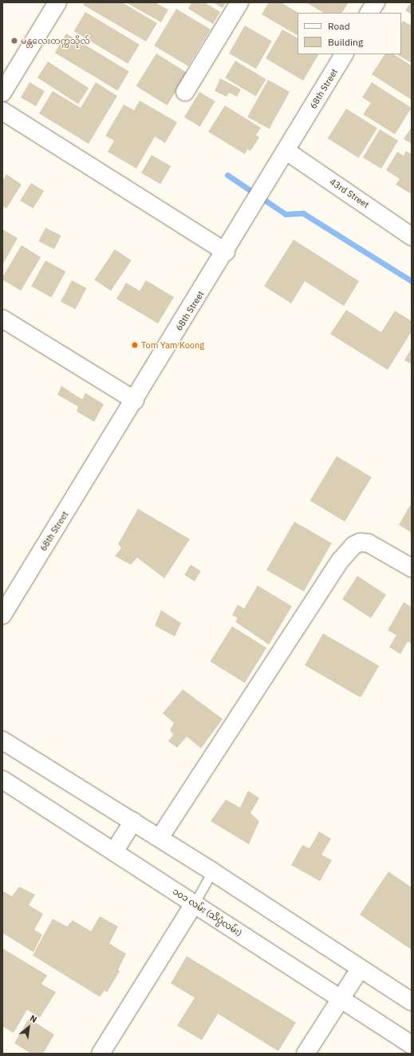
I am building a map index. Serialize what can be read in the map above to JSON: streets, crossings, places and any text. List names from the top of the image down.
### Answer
{
  "streets": {
    "street": ["68th Street", "43rd Street", "၁၀၁ လမ်း (သိပ္ပံလမ်း)"]
  },
  "crossings": [
    ["68th Street", "43rd Street"]
  ],
  "places": ["မန္တလေးတက္ကသိုလ်", "Tom Yam Koong"],
  "legend": ["Road", "Building"],
  "north": "top right"
}
